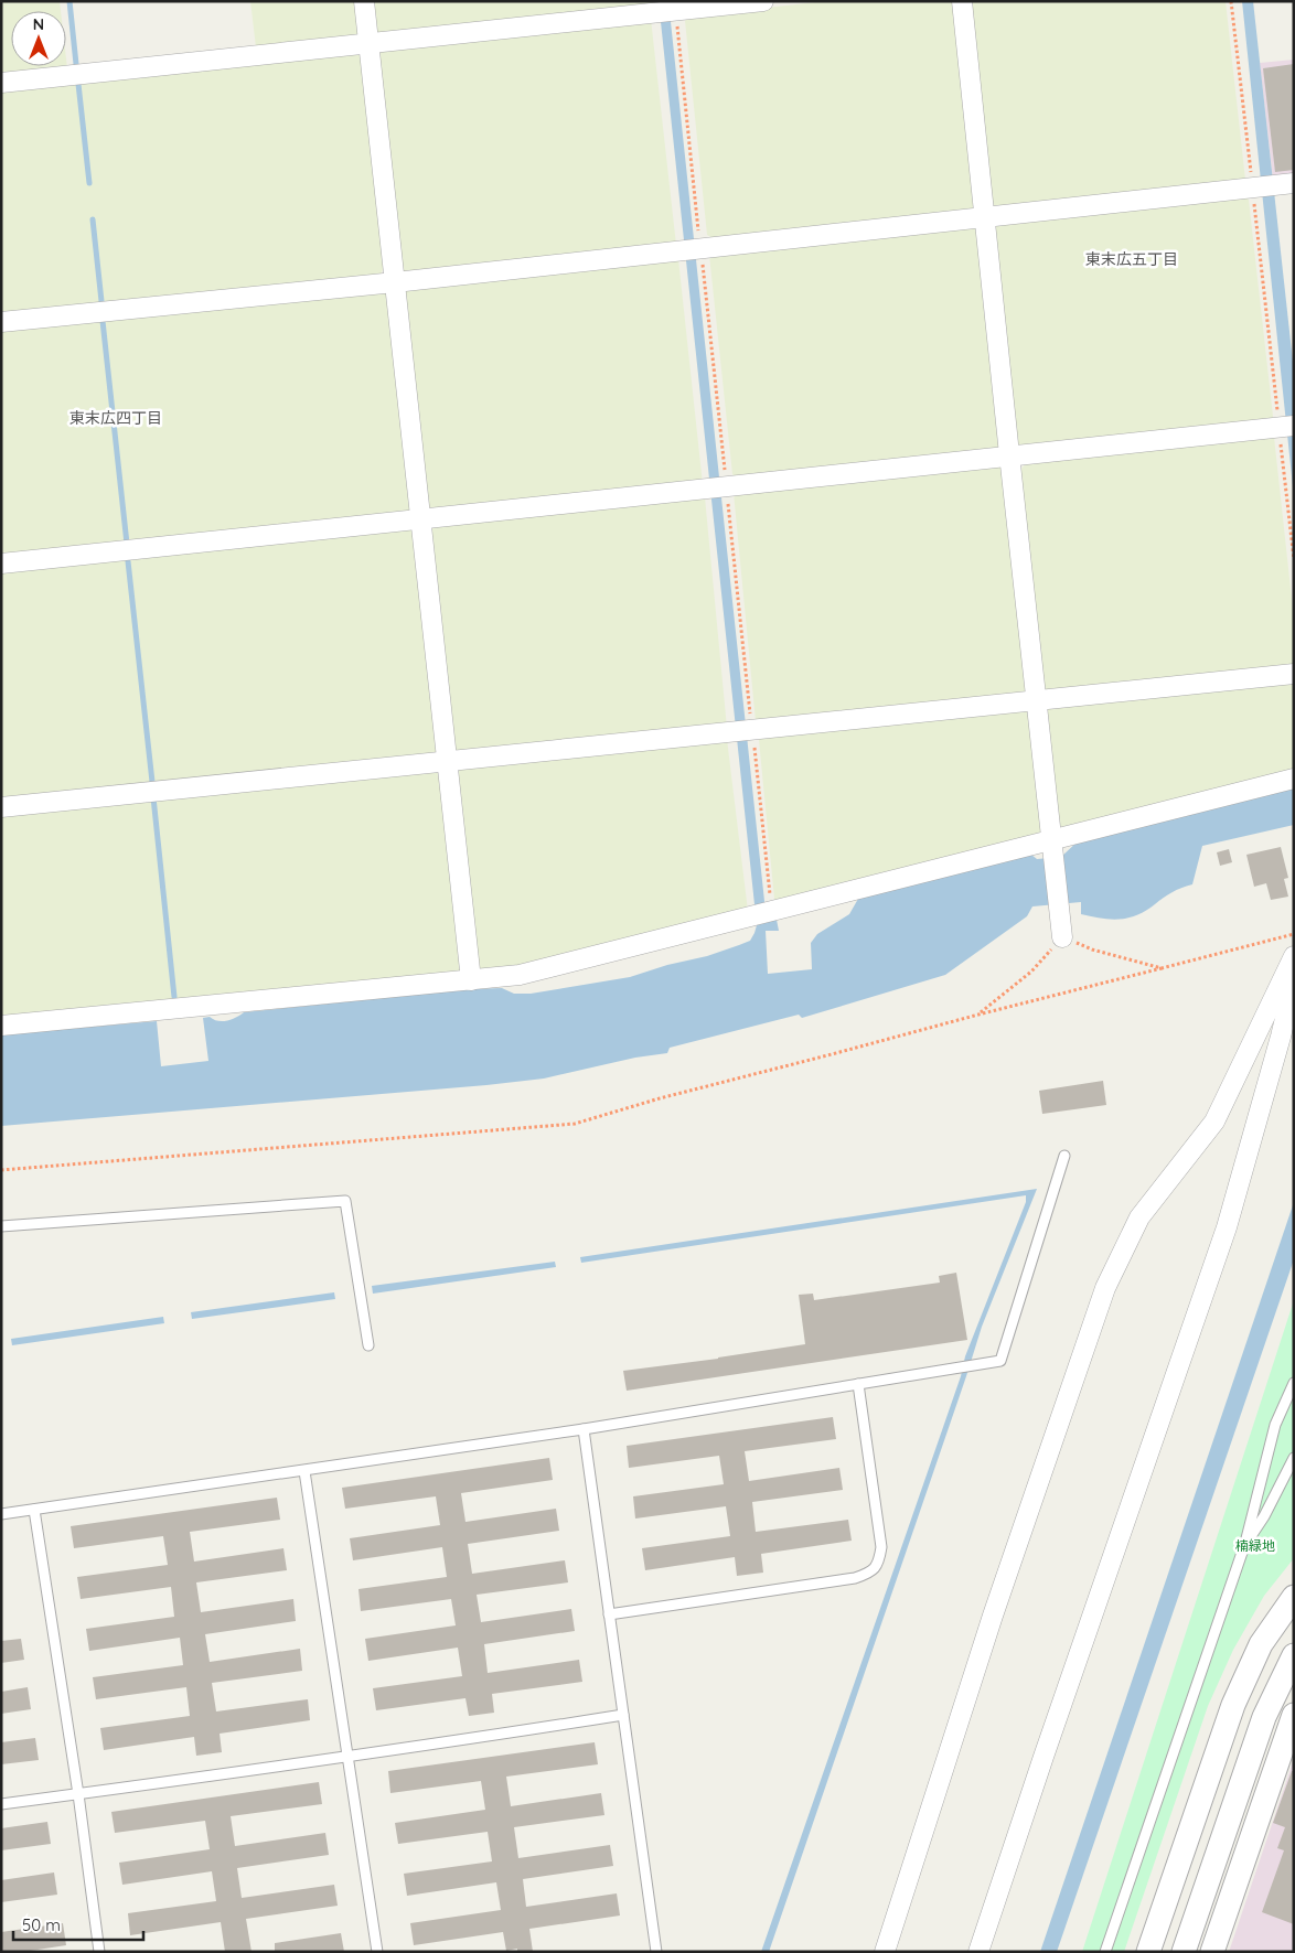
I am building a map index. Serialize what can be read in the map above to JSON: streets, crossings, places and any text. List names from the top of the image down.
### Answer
{
  "districts": ["東末広五丁目", "東末広四丁目"],
  "parks": ["楠緑地"],
  "scale_bar": "50 m",
  "north": "top"
}
